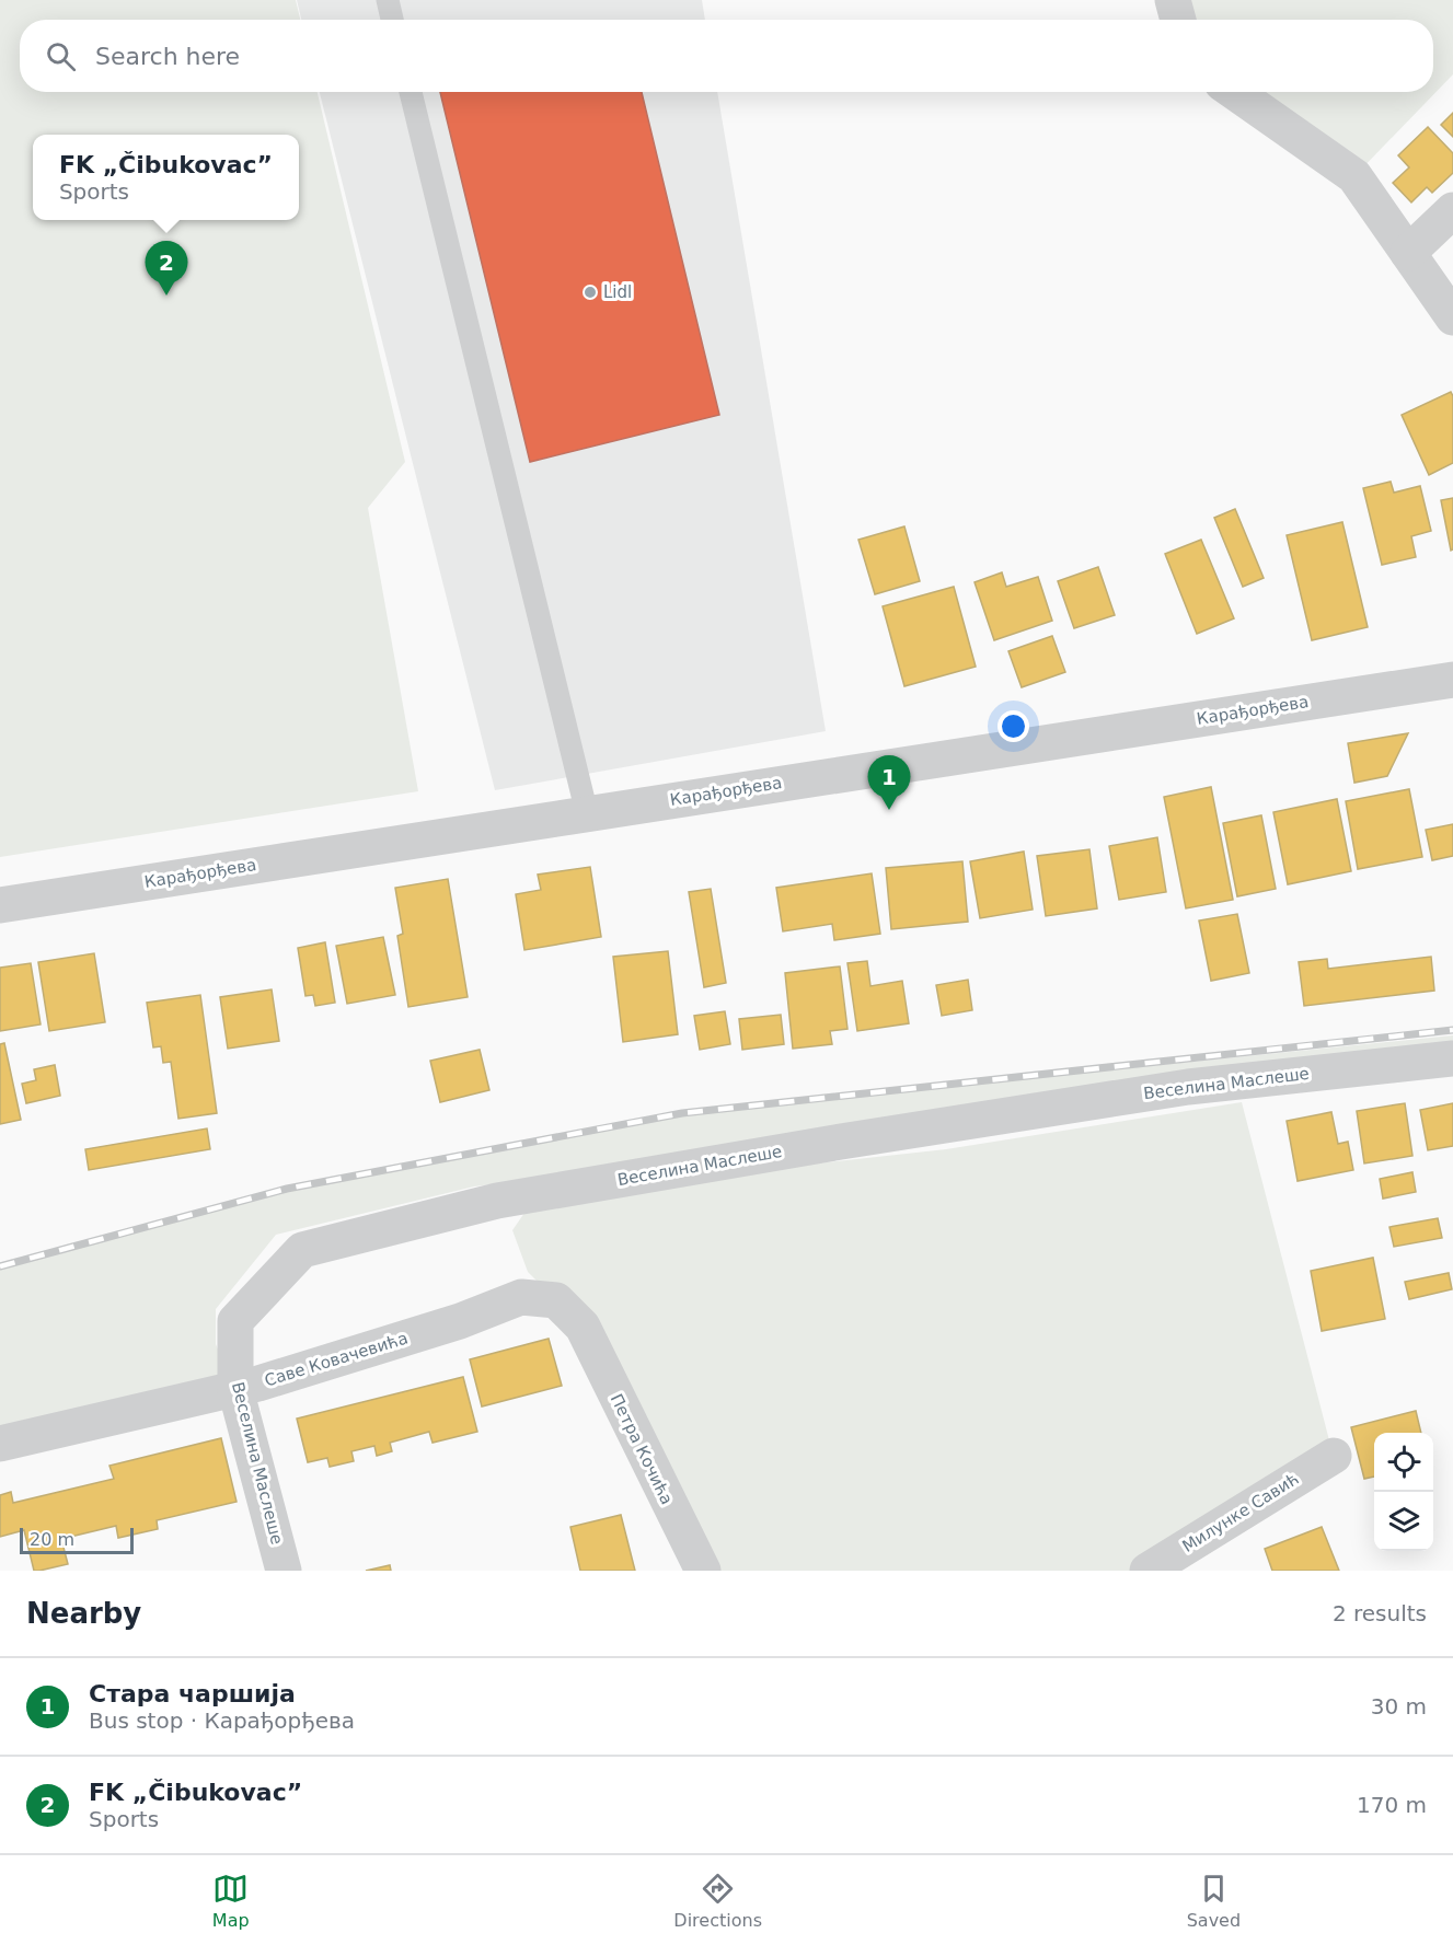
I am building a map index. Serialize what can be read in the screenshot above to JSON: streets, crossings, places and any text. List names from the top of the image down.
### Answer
{
  "streets": {
    "street": [
      "Карађорђева",
      "Веселина Маслеше",
      "Саве Ковачевића",
      "Петра Кочића",
      "Милунке Савић"
    ]
  },
  "crossings": [
    ["Веселина Маслеше", "Саве Ковачевића"],
    ["Саве Ковачевића", "Петра Кочића"]
  ],
  "places": ["Lidl"],
  "scale_bar": "20 m",
  "page": {
    "search": "Search here",
    "popup": ["FK „Čibukovac”", "Sports"],
    "pins": ["2", "1"],
    "scale": "20 m",
    "heading": ["Nearby", "2 results"],
    "list": [
      {
        "mark": "1",
        "name": "Стара чаршија",
        "note": "Bus stop · Карађорђева",
        "value": "30 m"
      },
      {
        "mark": "2",
        "name": "FK „Čibukovac”",
        "note": "Sports",
        "value": "170 m"
      }
    ],
    "nav": ["Map", "Directions", "Saved"]
  }
}
